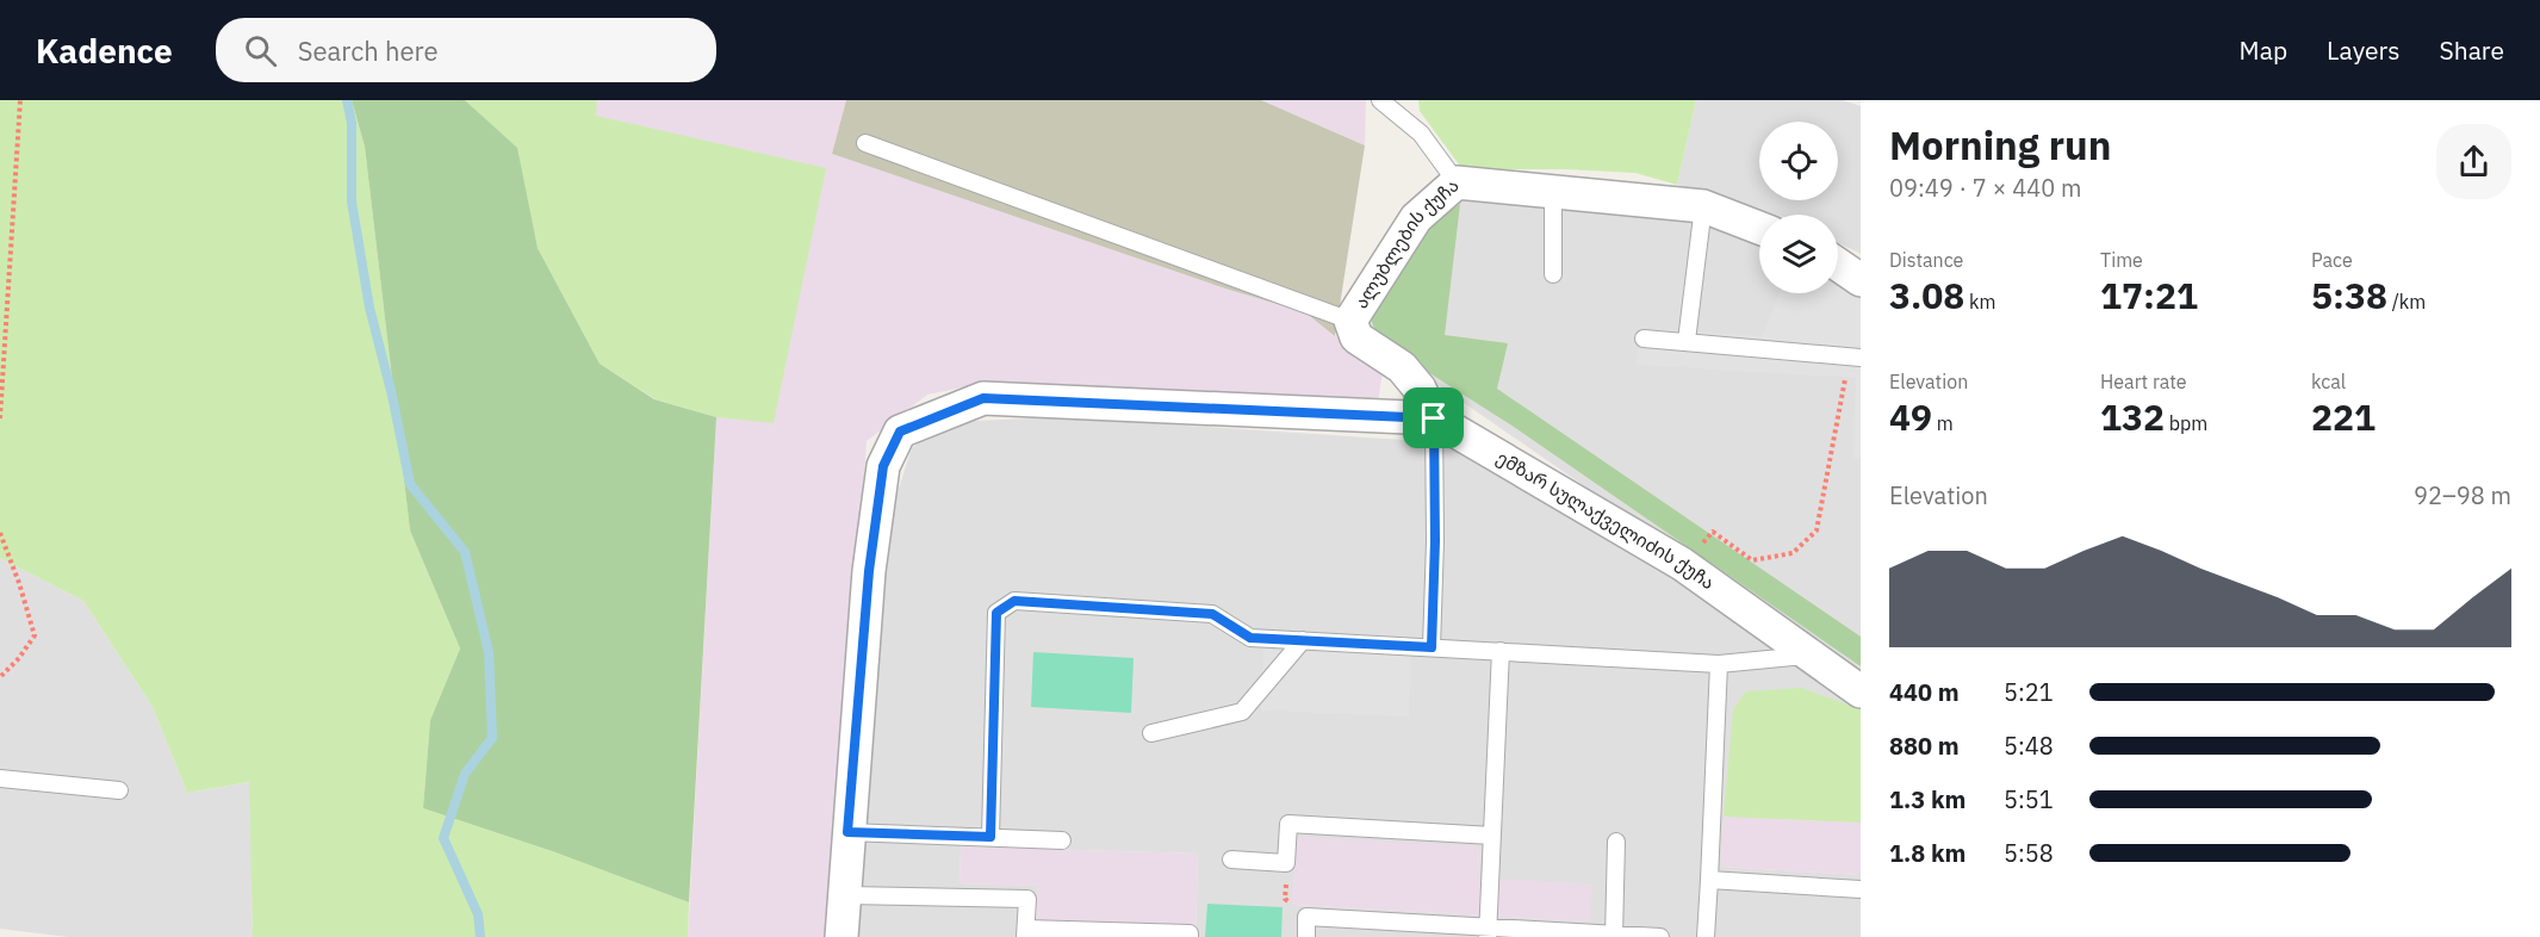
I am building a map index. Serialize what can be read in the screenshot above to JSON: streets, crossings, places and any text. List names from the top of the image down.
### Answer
{
  "streets": {
    "street": ["ალუბლების ქუჩა", "ემზარ სულაქველიძის ქუჩა"]
  },
  "crossings": [
    ["ალუბლების ქუჩა", "ემზარ სულაქველიძის ქუჩა"]
  ],
  "page": {
    "header": "Kadence",
    "search": "Search here",
    "nav": ["Map", "Layers", "Share"],
    "heading": ["Morning run", "09:49 · 7 × 440 m"],
    "stats": [
      ["Distance", "3.08 km"],
      ["Time", "17:21"],
      ["Pace", "5:38 /km"],
      ["Elevation", "49 m"],
      ["Heart rate", "132 bpm"],
      ["kcal", "221"]
    ],
    "chart": ["Elevation", "92–98 m"],
    "list": [
      {
        "name": "440 m",
        "note": "5:21"
      },
      {
        "name": "880 m",
        "note": "5:48"
      },
      {
        "name": "1.3 km",
        "note": "5:51"
      },
      {
        "name": "1.8 km",
        "note": "5:58"
      }
    ]
  }
}
